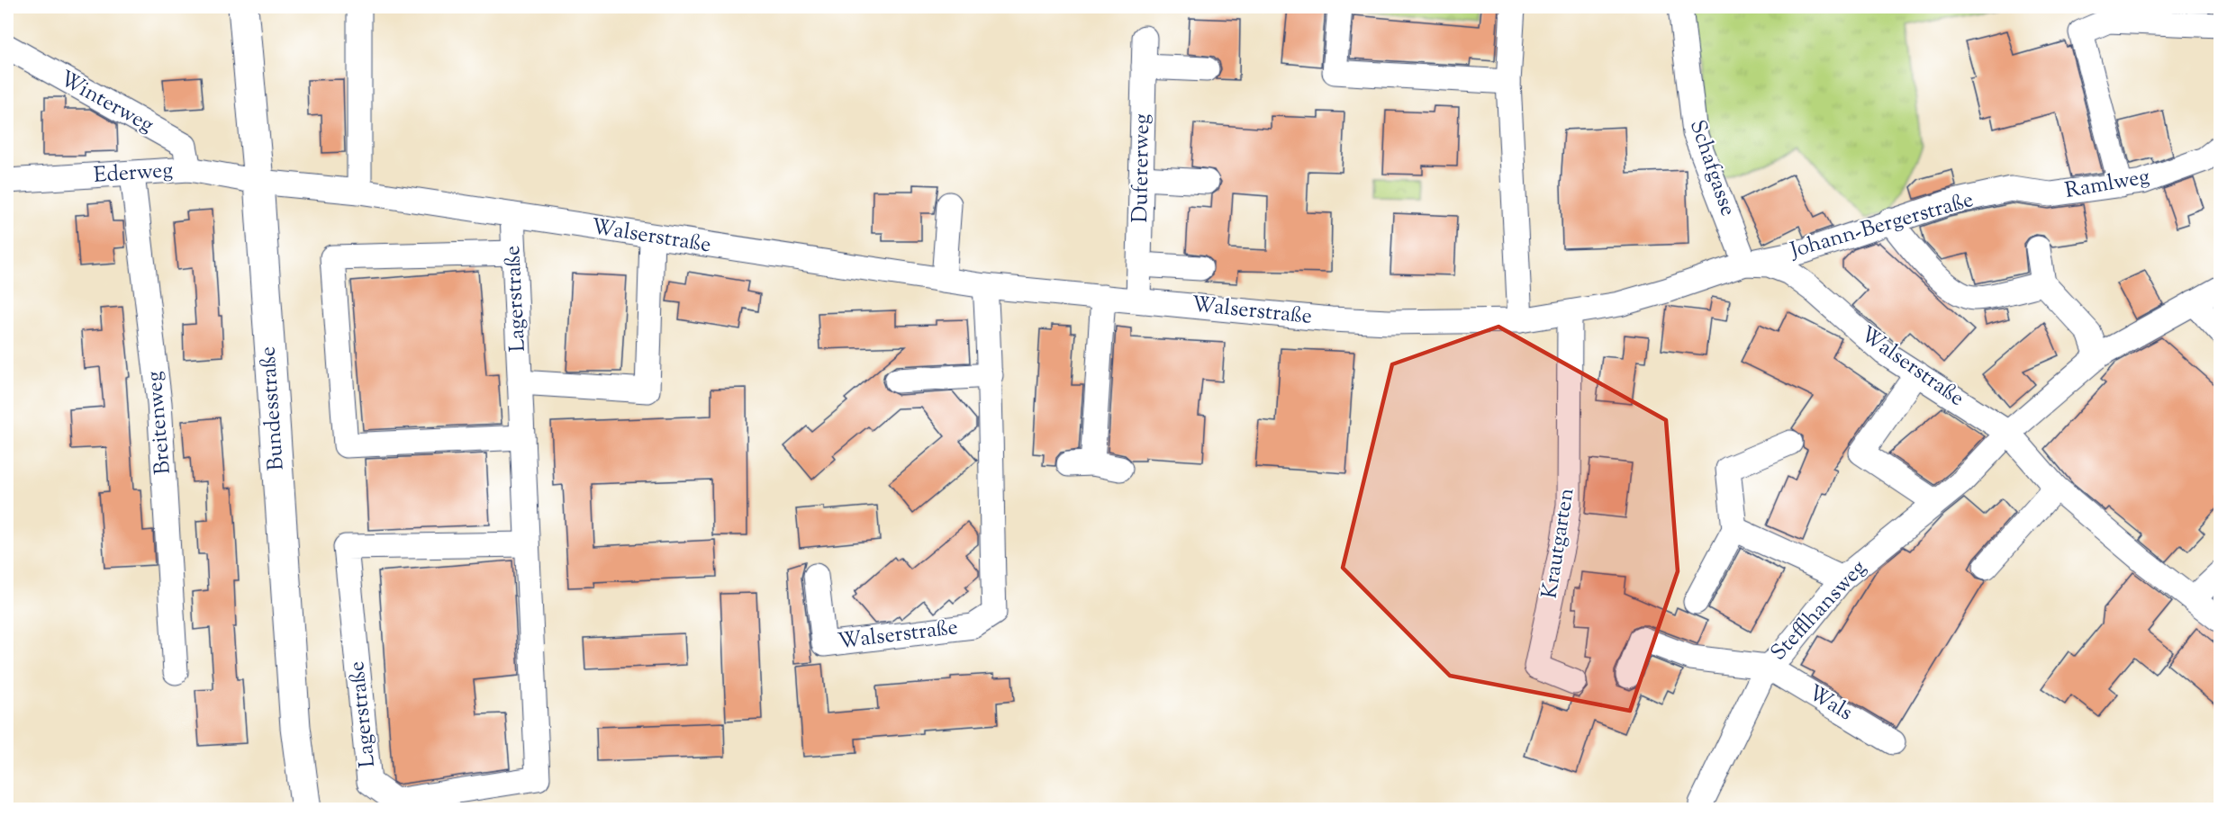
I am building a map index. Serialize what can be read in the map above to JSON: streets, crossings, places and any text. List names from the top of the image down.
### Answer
{
  "streets": {
    "main road": ["Bundesstraße"],
    "street": [
      "Winterweg",
      "Dufererweg",
      "Schafgasse",
      "Ederweg",
      "Ramlweg",
      "Johann-Bergerstraße",
      "Walserstraße",
      "Lagerstraße",
      "Breitenweg",
      "Krautgarten",
      "Stefflhansweg",
      "Wals"
    ]
  },
  "crossings": [
    ["Winterweg", "Ederweg"],
    ["Dufererweg", "Walserstraße"],
    ["Schafgasse", "Johann-Bergerstraße"],
    ["Schafgasse", "Walserstraße"],
    ["Ederweg", "Walserstraße"],
    ["Ederweg", "Bundesstraße"],
    ["Ederweg", "Breitenweg"],
    ["Ramlweg", "Johann-Bergerstraße"],
    ["Johann-Bergerstraße", "Walserstraße"],
    ["Walserstraße", "Lagerstraße"],
    ["Walserstraße", "Bundesstraße"],
    ["Walserstraße", "Krautgarten"],
    ["Walserstraße", "Stefflhansweg"],
    ["Stefflhansweg", "Wals"]
  ]
}
